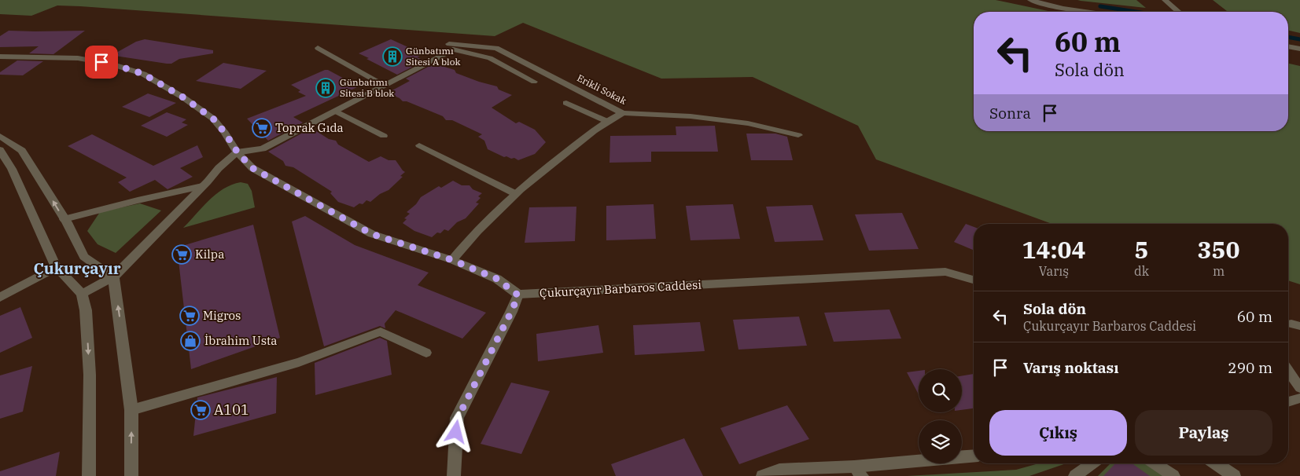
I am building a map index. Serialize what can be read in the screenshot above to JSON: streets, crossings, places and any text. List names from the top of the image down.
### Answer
{
  "streets": {
    "street": ["Erikli Sokak", "Çukurçayır Barbaros Caddesi"]
  },
  "districts": ["Çukurçayır"],
  "places": {
    "building": ["Günbatımı Sitesi A blok", "Günbatımı Sitesi B blok"],
    "supermarket": [
      "Toprak Gıda",
      "Kilpa",
      "Migros",
      "A101"
    ],
    "shop": ["İbrahim Usta"]
  },
  "page": {
    "turn": ["60 m", "Sola dön"],
    "then": "Sonra",
    "eta": [
      "14:04",
      "Varış",
      "5",
      "dk",
      "350",
      "m"
    ],
    "list": [
      {
        "name": "Sola dön",
        "note": "Çukurçayır Barbaros Caddesi",
        "value": "60 m"
      },
      {
        "name": "Varış noktası",
        "value": "290 m"
      }
    ],
    "buttons": ["Çıkış", "Paylaş"]
  }
}
